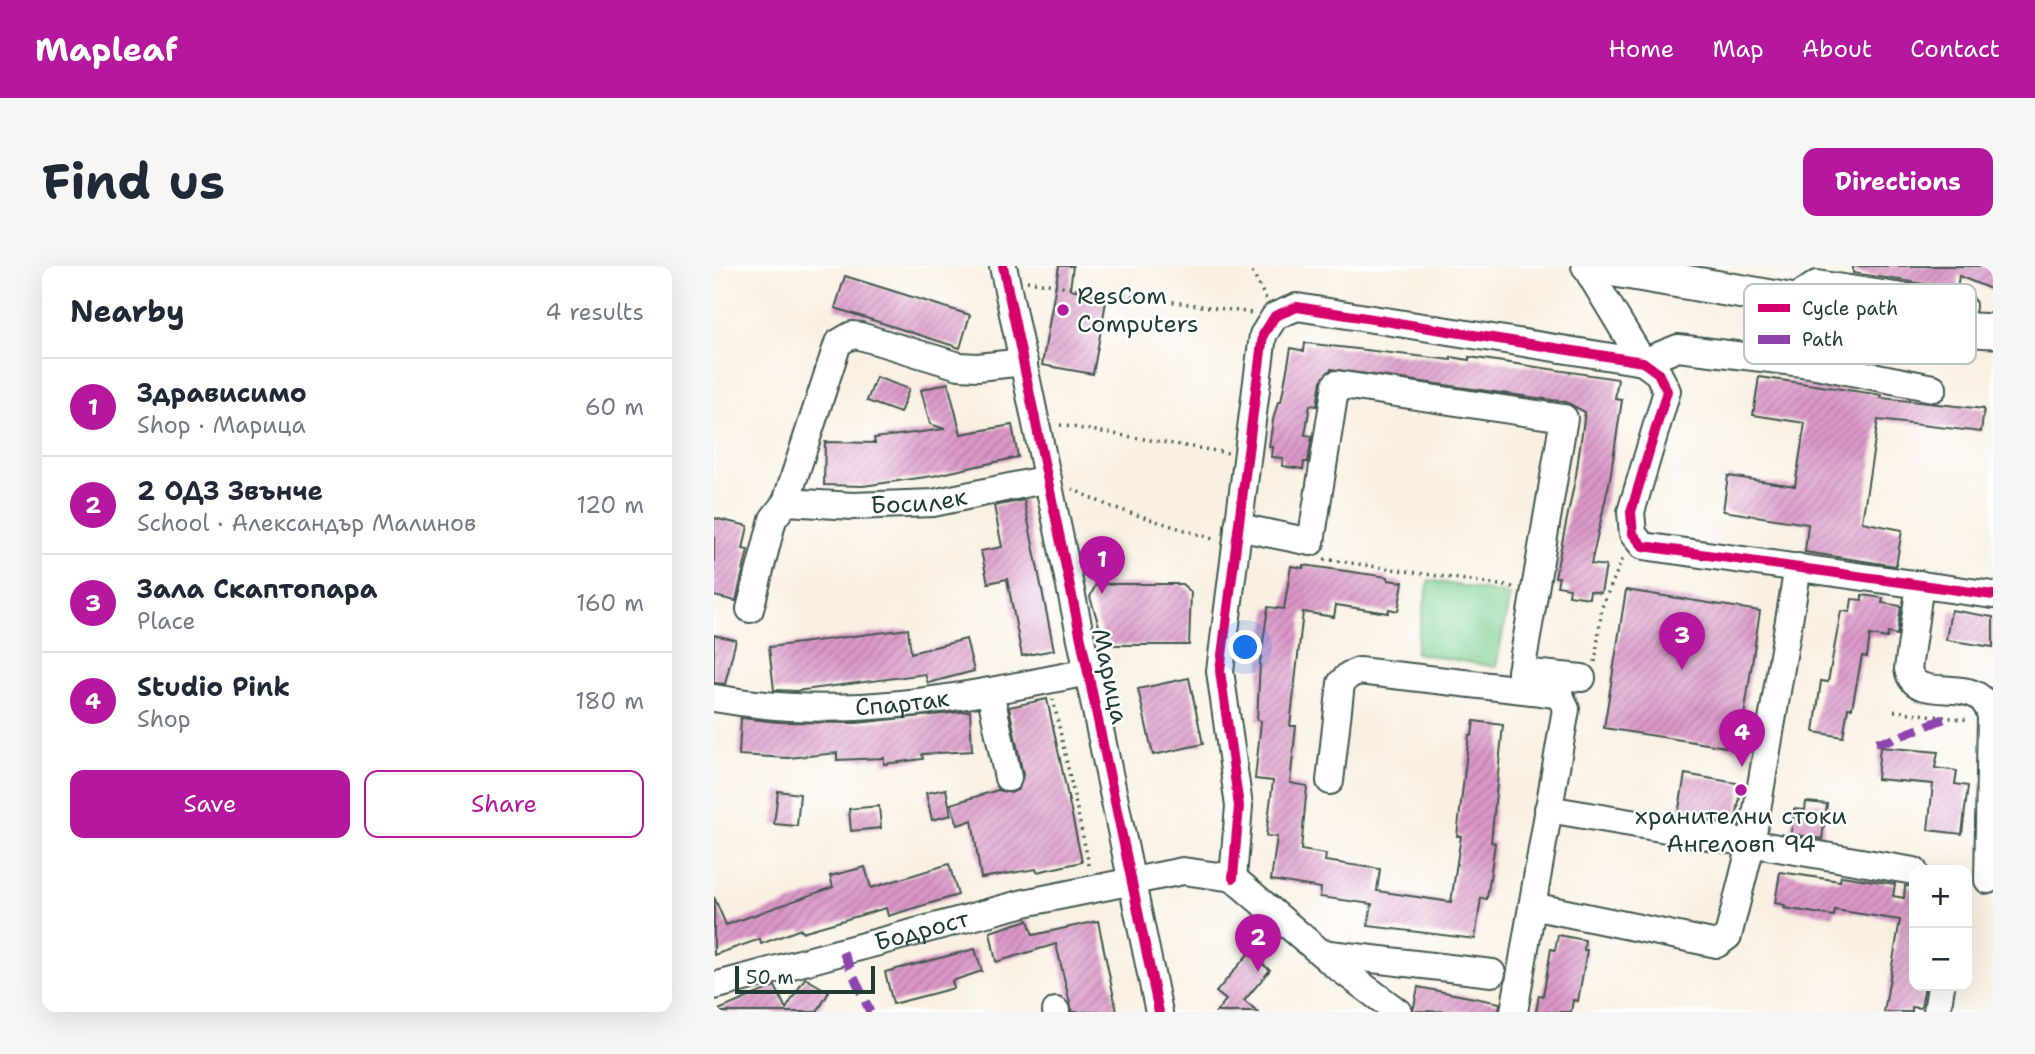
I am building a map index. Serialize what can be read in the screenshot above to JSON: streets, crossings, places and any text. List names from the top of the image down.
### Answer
{
  "streets": {
    "street": [
      "Босилек",
      "Марица",
      "Спартак",
      "Бодрост"
    ]
  },
  "crossings": [
    ["Босилек", "Марица"],
    ["Марица", "Спартак"],
    ["Марица", "Бодрост"]
  ],
  "places": ["ResCom Computers", "хранителни стоки Ангеловп 94"],
  "legend": ["Cycle path", "Path"],
  "scale_bar": "50 m",
  "page": {
    "header": "Mapleaf",
    "nav": [
      "Home",
      "Map",
      "About",
      "Contact"
    ],
    "buttons": [
      "Directions",
      ["Save", "Share"]
    ],
    "title": "Find us",
    "heading": ["Nearby", "4 results"],
    "list": [
      {
        "mark": "1",
        "name": "Здрависимо",
        "note": "Shop · Марица",
        "value": "60 m"
      },
      {
        "mark": "2",
        "name": "2 ОДЗ Звънче",
        "note": "School · Александър Малинов",
        "value": "120 m"
      },
      {
        "mark": "3",
        "name": "Зала Скаптопара",
        "note": "Place",
        "value": "160 m"
      },
      {
        "mark": "4",
        "name": "Studio Pink",
        "note": "Shop",
        "value": "180 m"
      }
    ],
    "pins": [
      "1",
      "3",
      "4",
      "2"
    ],
    "map_buttons": ["+", "−"],
    "scale": "50 m"
  }
}
